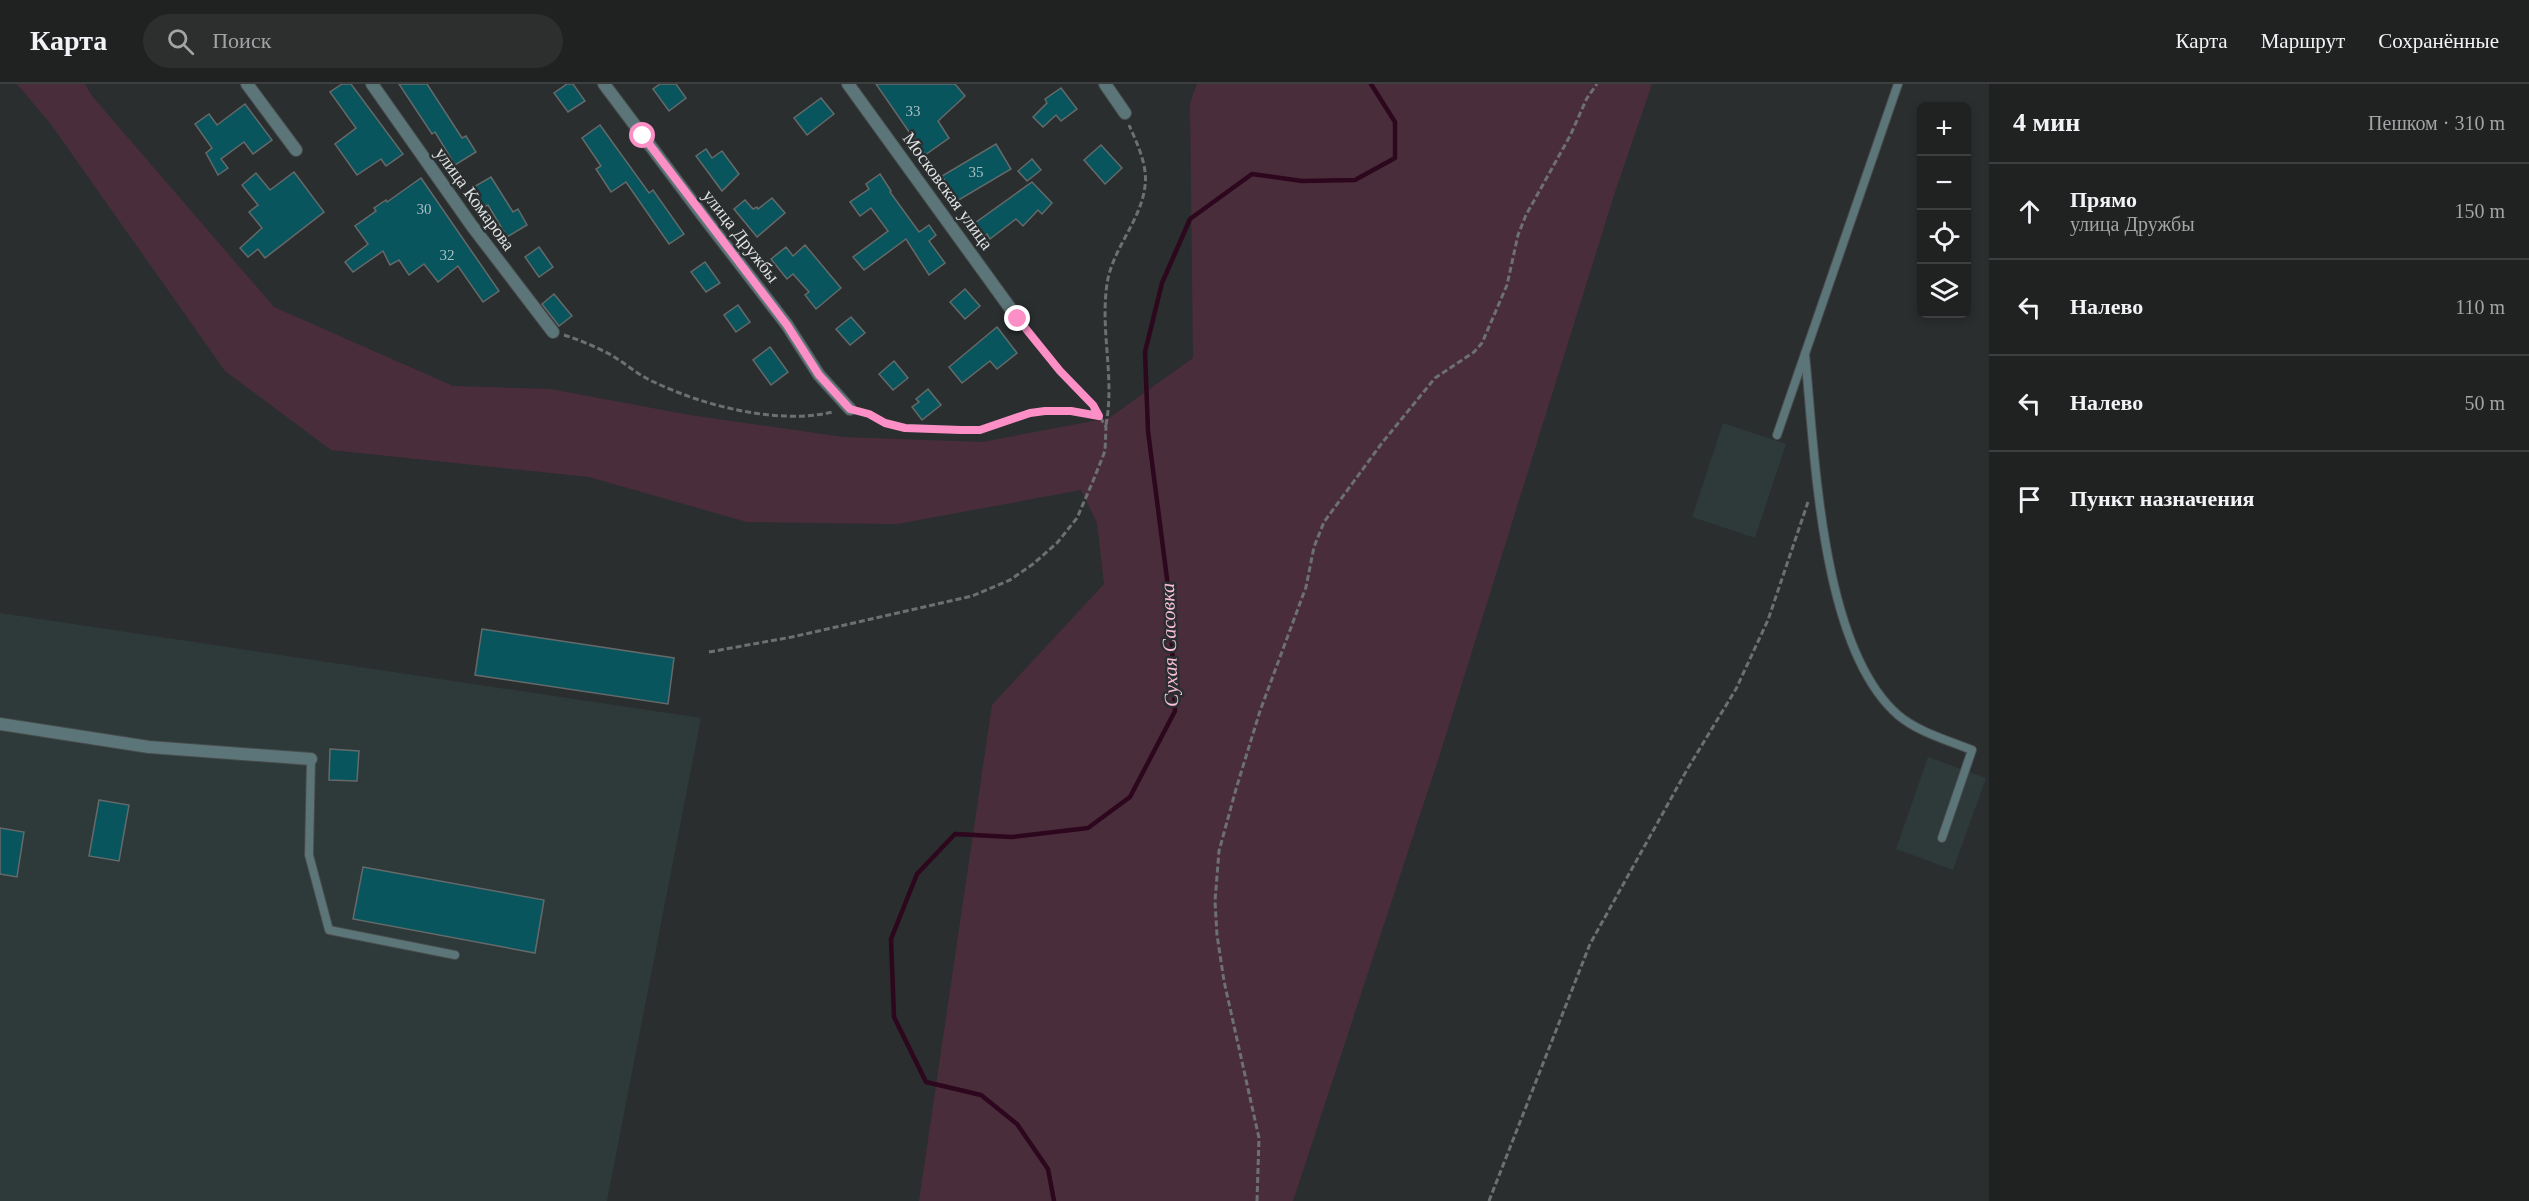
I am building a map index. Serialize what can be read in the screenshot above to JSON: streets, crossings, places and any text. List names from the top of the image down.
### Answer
{
  "streets": {
    "street": ["Московская улица", "улица Комарова", "улица Дружбы"]
  },
  "water": ["Сухая Сасовка"],
  "house_numbers": [
    "33",
    "35",
    "30",
    "32"
  ],
  "page": {
    "header": "Карта",
    "search": "Поиск",
    "nav": ["Карта", "Маршрут", "Сохранённые"],
    "heading": ["4 мин", "Пешком · 310 m"],
    "map_buttons": ["+", "−"],
    "list": [
      ["Прямо", "улица Дружбы", "150 m"],
      ["Налево", "110 m"],
      ["Налево", "50 m"],
      "Пункт назначения"
    ]
  }
}
